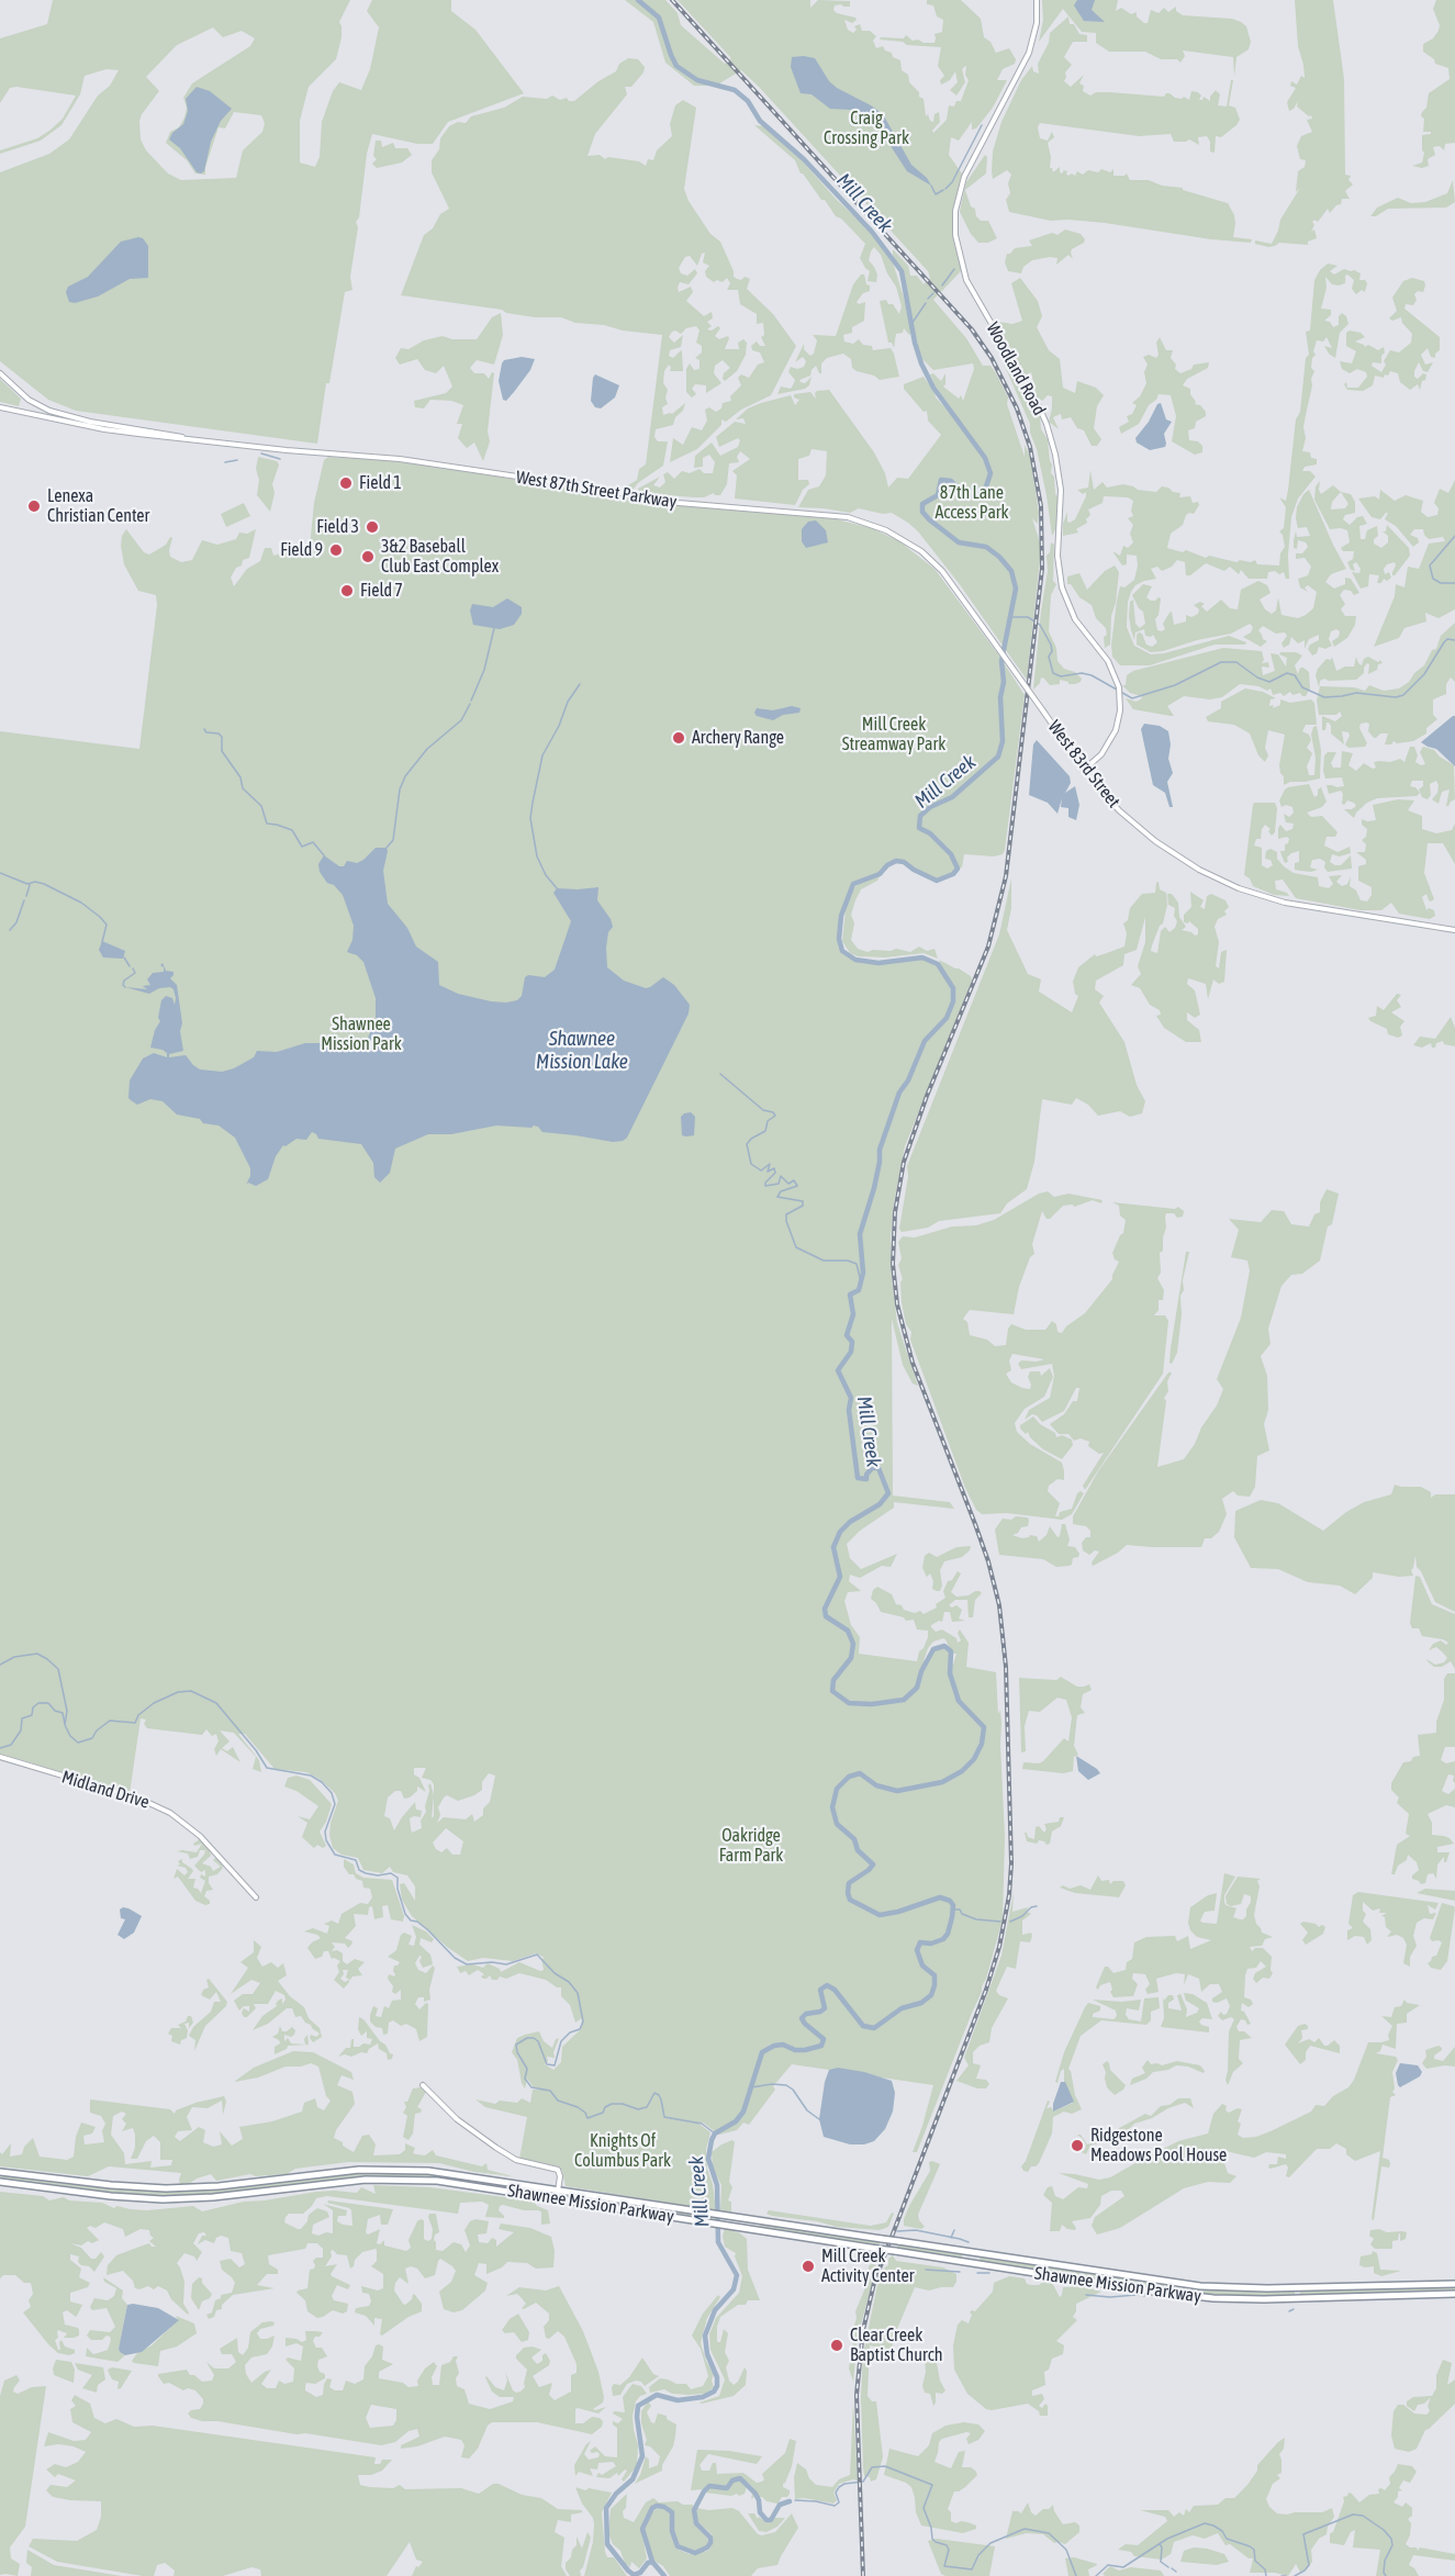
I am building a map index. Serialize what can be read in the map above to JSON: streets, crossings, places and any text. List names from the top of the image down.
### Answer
{
  "streets": {
    "highway": ["Shawnee Mission Parkway"],
    "main road": [
      "Woodland Road",
      "West 87th Street Parkway",
      "West 83rd Street",
      "Midland Drive"
    ]
  },
  "crossings": [
    ["Woodland Road", "West 83rd Street"],
    ["West 87th Street Parkway", "West 83rd Street"]
  ],
  "water": ["Mill Creek", "Shawnee Mission Lake"],
  "parks": [
    "Craig Crossing Park",
    "87th Lane Access Park",
    "Mill Creek Streamway Park",
    "Shawnee Mission Park",
    "Oakridge Farm Park",
    "Knights Of Columbus Park"
  ],
  "places": [
    "Field 1",
    "Lenexa Christian Center",
    "Field 3",
    "Field 9",
    "3&2 Baseball Club East Complex",
    "Field 7",
    "Archery Range",
    "Ridgestone Meadows Pool House",
    "Mill Creek Activity Center",
    "Clear Creek Baptist Church"
  ]
}
